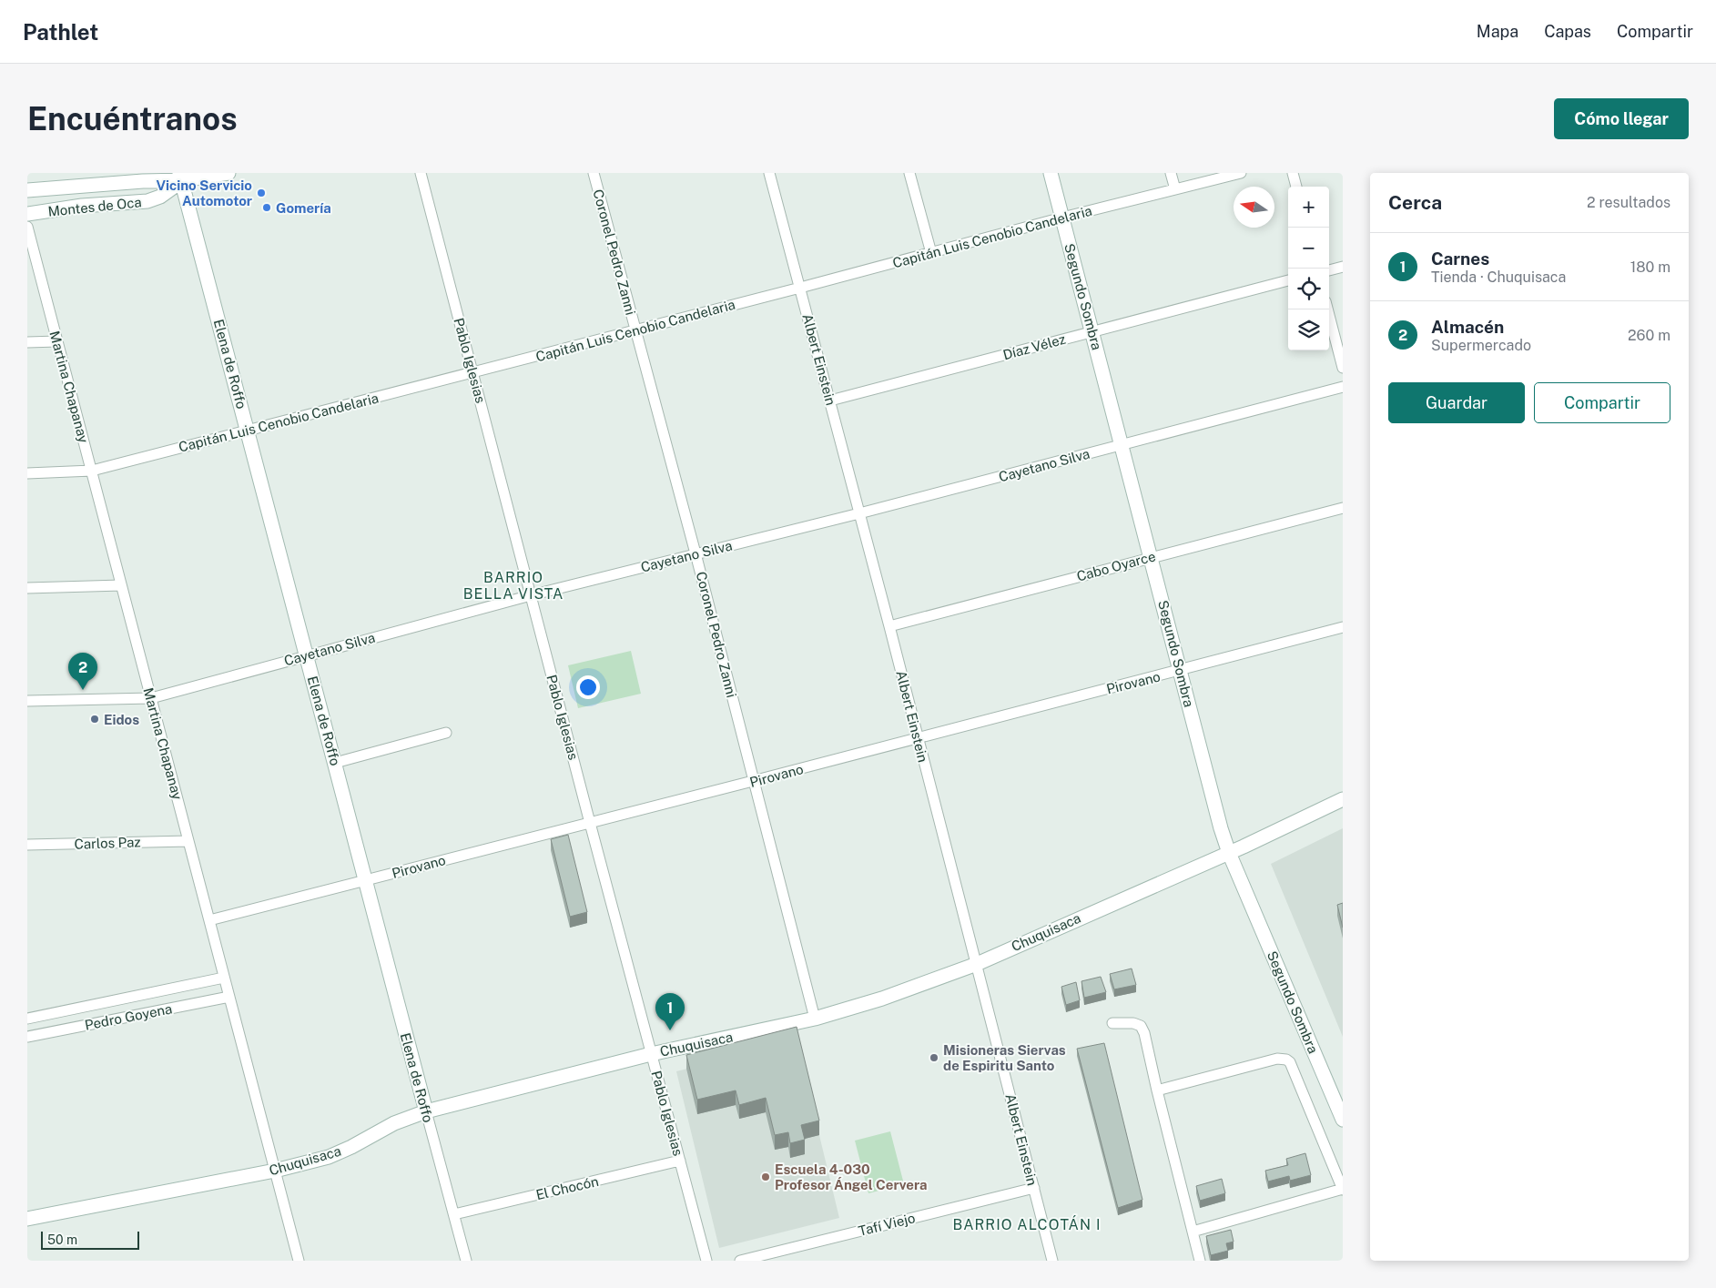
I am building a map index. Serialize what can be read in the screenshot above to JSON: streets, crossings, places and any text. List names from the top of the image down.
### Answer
{
  "streets": {
    "street": [
      "Montes de Oca",
      "Capitán Luis Cenobio Candelaria",
      "Coronel Pedro Zanni",
      "Segundo Sombra",
      "Díaz Vélez",
      "Albert Einstein",
      "Pablo Iglesias",
      "Elena de Roffo",
      "Martina Chapanay",
      "Cayetano Silva",
      "Cabo Oyarce",
      "Pirovano",
      "Carlos Paz",
      "Chuquisaca",
      "Pedro Goyena",
      "El Chocón",
      "Tafí Viejo"
    ]
  },
  "crossings": [
    ["Montes de Oca", "Elena de Roffo"],
    ["Capitán Luis Cenobio Candelaria", "Coronel Pedro Zanni"],
    ["Capitán Luis Cenobio Candelaria", "Segundo Sombra"],
    ["Capitán Luis Cenobio Candelaria", "Albert Einstein"],
    ["Capitán Luis Cenobio Candelaria", "Pablo Iglesias"],
    ["Capitán Luis Cenobio Candelaria", "Elena de Roffo"],
    ["Capitán Luis Cenobio Candelaria", "Martina Chapanay"],
    ["Coronel Pedro Zanni", "Cayetano Silva"],
    ["Coronel Pedro Zanni", "Pirovano"],
    ["Coronel Pedro Zanni", "Chuquisaca"],
    ["Segundo Sombra", "Díaz Vélez"],
    ["Segundo Sombra", "Cayetano Silva"],
    ["Segundo Sombra", "Cabo Oyarce"],
    ["Segundo Sombra", "Pirovano"],
    ["Segundo Sombra", "Chuquisaca"],
    ["Díaz Vélez", "Albert Einstein"],
    ["Albert Einstein", "Cayetano Silva"],
    ["Albert Einstein", "Cabo Oyarce"],
    ["Albert Einstein", "Pirovano"],
    ["Albert Einstein", "Chuquisaca"],
    ["Albert Einstein", "Tafí Viejo"],
    ["Pablo Iglesias", "Cayetano Silva"],
    ["Pablo Iglesias", "Pirovano"],
    ["Pablo Iglesias", "Chuquisaca"],
    ["Pablo Iglesias", "El Chocón"],
    ["Elena de Roffo", "Cayetano Silva"],
    ["Elena de Roffo", "Pirovano"],
    ["Elena de Roffo", "Chuquisaca"],
    ["Elena de Roffo", "El Chocón"],
    ["Martina Chapanay", "Cayetano Silva"],
    ["Martina Chapanay", "Pirovano"],
    ["Martina Chapanay", "Carlos Paz"],
    ["Martina Chapanay", "Chuquisaca"],
    ["Martina Chapanay", "Pedro Goyena"]
  ],
  "districts": ["BARRIO BELLA VISTA", "BARRIO ALCOTÁN I"],
  "places": [
    "Vicino Servicio Automotor",
    "Gomería",
    "Eidos",
    "Misioneras Siervas de Espiritu Santo",
    "Escuela 4-030 Profesor Ángel Cervera"
  ],
  "scale_bar": "50 m",
  "north": "left",
  "page": {
    "header": "Pathlet",
    "nav": ["Mapa", "Capas", "Compartir"],
    "buttons": [
      "Cómo llegar",
      ["Guardar", "Compartir"]
    ],
    "title": "Encuéntranos",
    "heading": ["Cerca", "2 resultados"],
    "map_buttons": ["+", "−"],
    "list": [
      {
        "mark": "1",
        "name": "Carnes",
        "note": "Tienda · Chuquisaca",
        "value": "180 m"
      },
      {
        "mark": "2",
        "name": "Almacén",
        "note": "Supermercado",
        "value": "260 m"
      }
    ],
    "pins": ["2", "1"],
    "scale": "50 m"
  }
}
